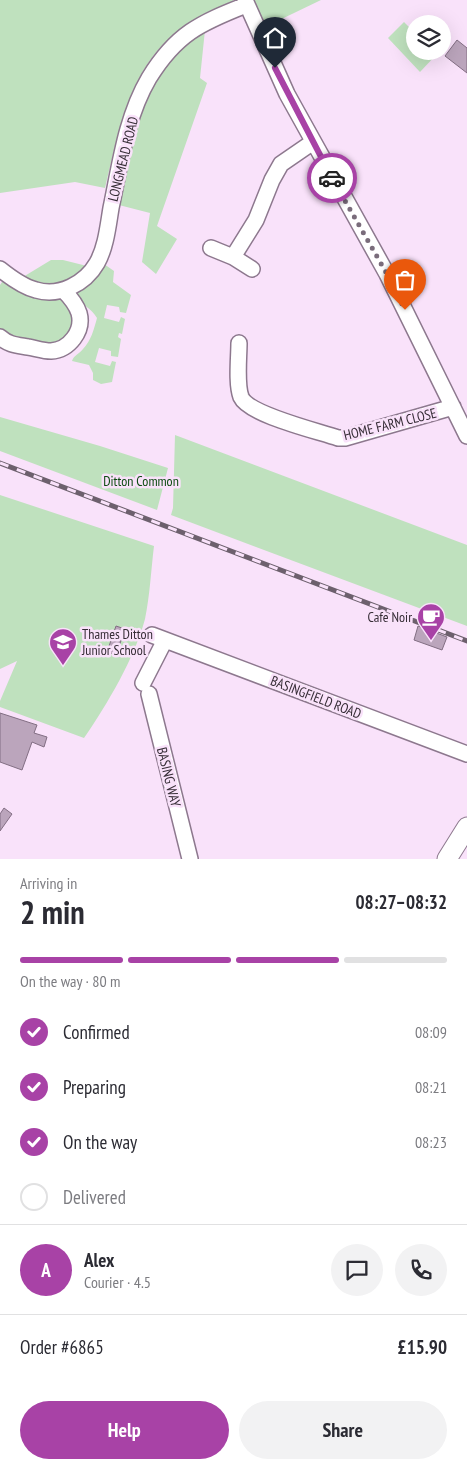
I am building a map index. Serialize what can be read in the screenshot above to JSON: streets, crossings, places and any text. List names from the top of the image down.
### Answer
{
  "streets": {
    "street": [
      "LONGMEAD ROAD",
      "HOME FARM CLOSE",
      "BASINGFIELD ROAD",
      "BASING WAY"
    ]
  },
  "crossings": [
    ["BASINGFIELD ROAD", "BASING WAY"]
  ],
  "parks": ["Ditton Common"],
  "places": {
    "cafe": ["Cafe Noir"],
    "school or university": ["Thames Ditton Junior School"]
  },
  "page": {
    "heading": ["2 min", "Arriving in", "08:27–08:32"],
    "panel": [
      "Alex",
      "Courier · 4.5",
      "Order #6865",
      "£15.90"
    ],
    "bar": "On the way · 80 m",
    "list": [
      ["Confirmed", "08:09"],
      ["Preparing", "08:21"],
      ["On the way", "08:23"],
      "Delivered"
    ],
    "round": "A",
    "buttons": ["Help", "Share"]
  }
}
